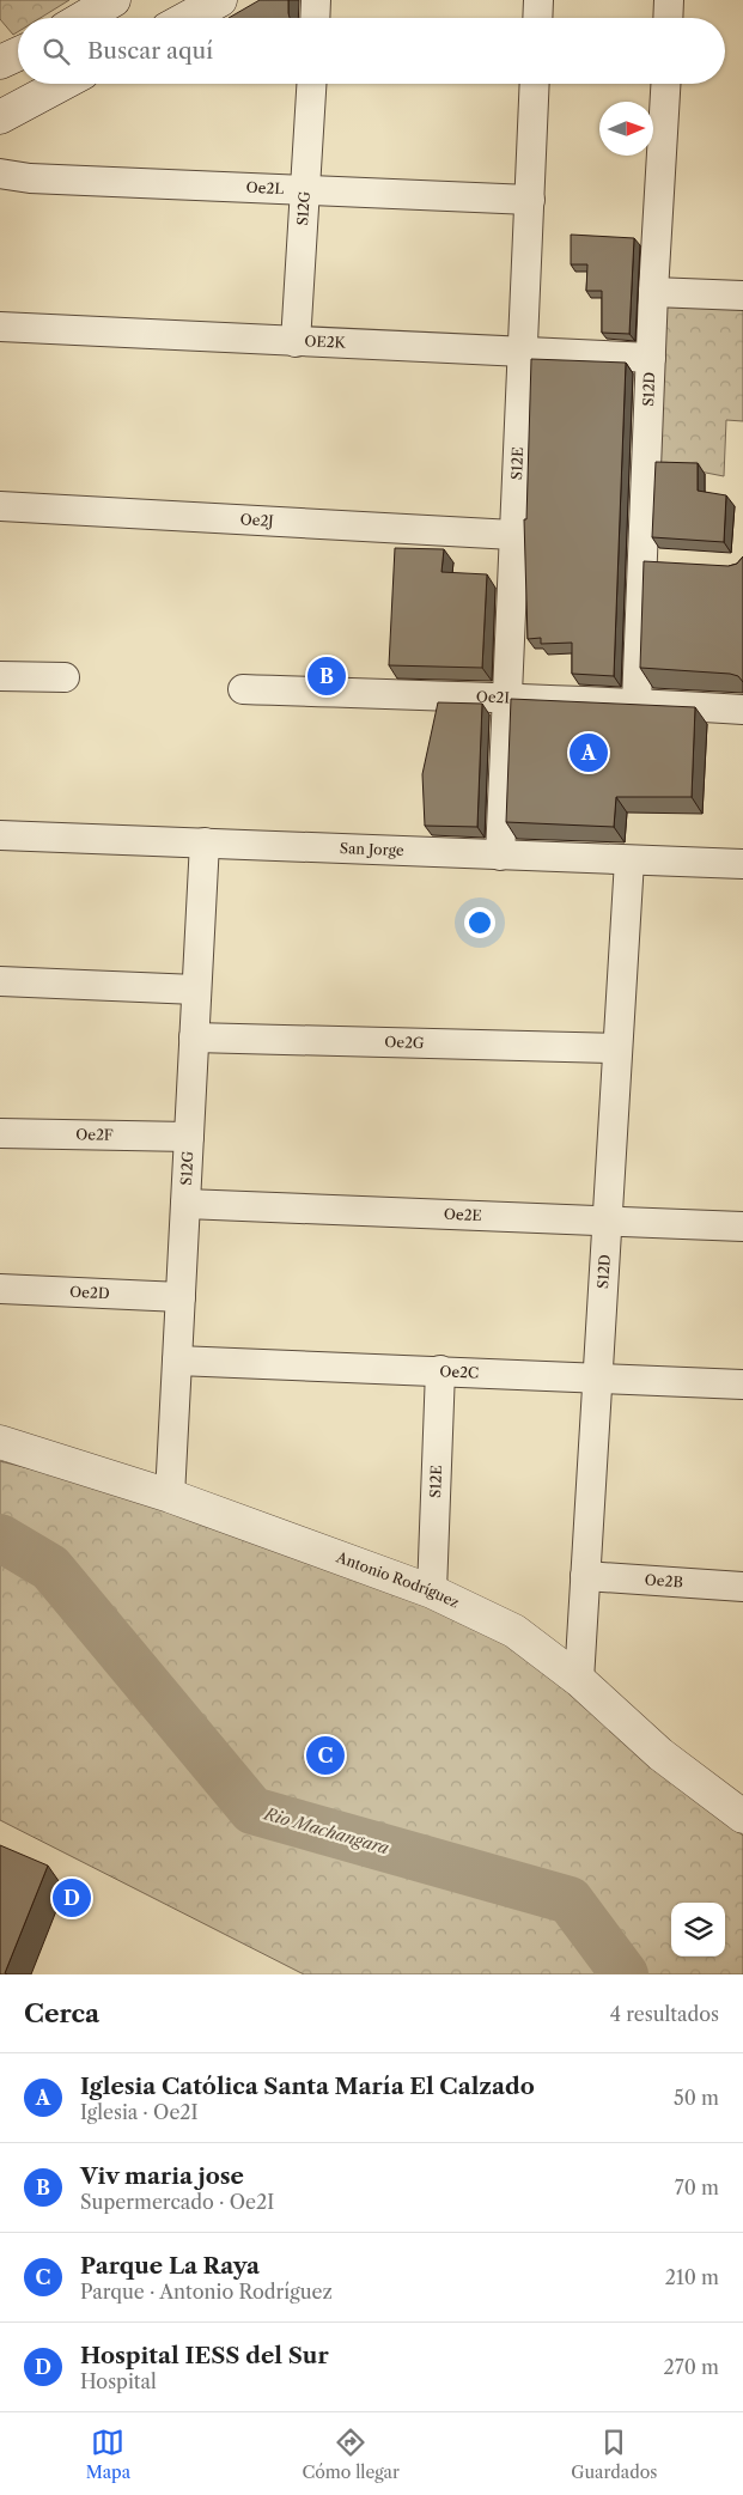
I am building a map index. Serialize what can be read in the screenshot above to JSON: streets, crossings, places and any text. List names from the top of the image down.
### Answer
{
  "streets": {
    "street": [
      "Oe2L",
      "S12G",
      "OE2K",
      "S12D",
      "S12E",
      "Oe2J",
      "Oe2I",
      "San Jorge",
      "Oe2G",
      "Oe2F",
      "Oe2E",
      "Oe2D",
      "Oe2C",
      "Antonio Rodríguez",
      "Oe2B"
    ]
  },
  "crossings": [
    ["Oe2L", "S12G"],
    ["Oe2L", "S12E"],
    ["S12G", "OE2K"],
    ["S12G", "San Jorge"],
    ["S12G", "Oe2G"],
    ["S12G", "Oe2F"],
    ["S12G", "Oe2E"],
    ["S12G", "Oe2D"],
    ["S12G", "Oe2C"],
    ["S12G", "Antonio Rodríguez"],
    ["OE2K", "S12D"],
    ["OE2K", "S12E"],
    ["S12D", "Oe2I"],
    ["S12D", "San Jorge"],
    ["S12D", "Oe2G"],
    ["S12D", "Oe2E"],
    ["S12D", "Oe2C"],
    ["S12D", "Antonio Rodríguez"],
    ["S12D", "Oe2B"],
    ["S12E", "Oe2J"],
    ["S12E", "Oe2I"],
    ["S12E", "San Jorge"],
    ["S12E", "Oe2C"],
    ["S12E", "Antonio Rodríguez"]
  ],
  "water": ["Rio Machangara"],
  "north": "right",
  "page": {
    "search": "Buscar aquí",
    "pins": [
      "B",
      "A",
      "C",
      "D"
    ],
    "heading": ["Cerca", "4 resultados"],
    "list": [
      {
        "mark": "A",
        "name": "Iglesia Católica Santa María El Calzado",
        "note": "Iglesia · Oe2I",
        "value": "50 m"
      },
      {
        "mark": "B",
        "name": "Viv maria jose",
        "note": "Supermercado · Oe2I",
        "value": "70 m"
      },
      {
        "mark": "C",
        "name": "Parque La Raya",
        "note": "Parque · Antonio Rodríguez",
        "value": "210 m"
      },
      {
        "mark": "D",
        "name": "Hospital IESS del Sur",
        "note": "Hospital",
        "value": "270 m"
      }
    ],
    "nav": ["Mapa", "Cómo llegar", "Guardados"]
  }
}
